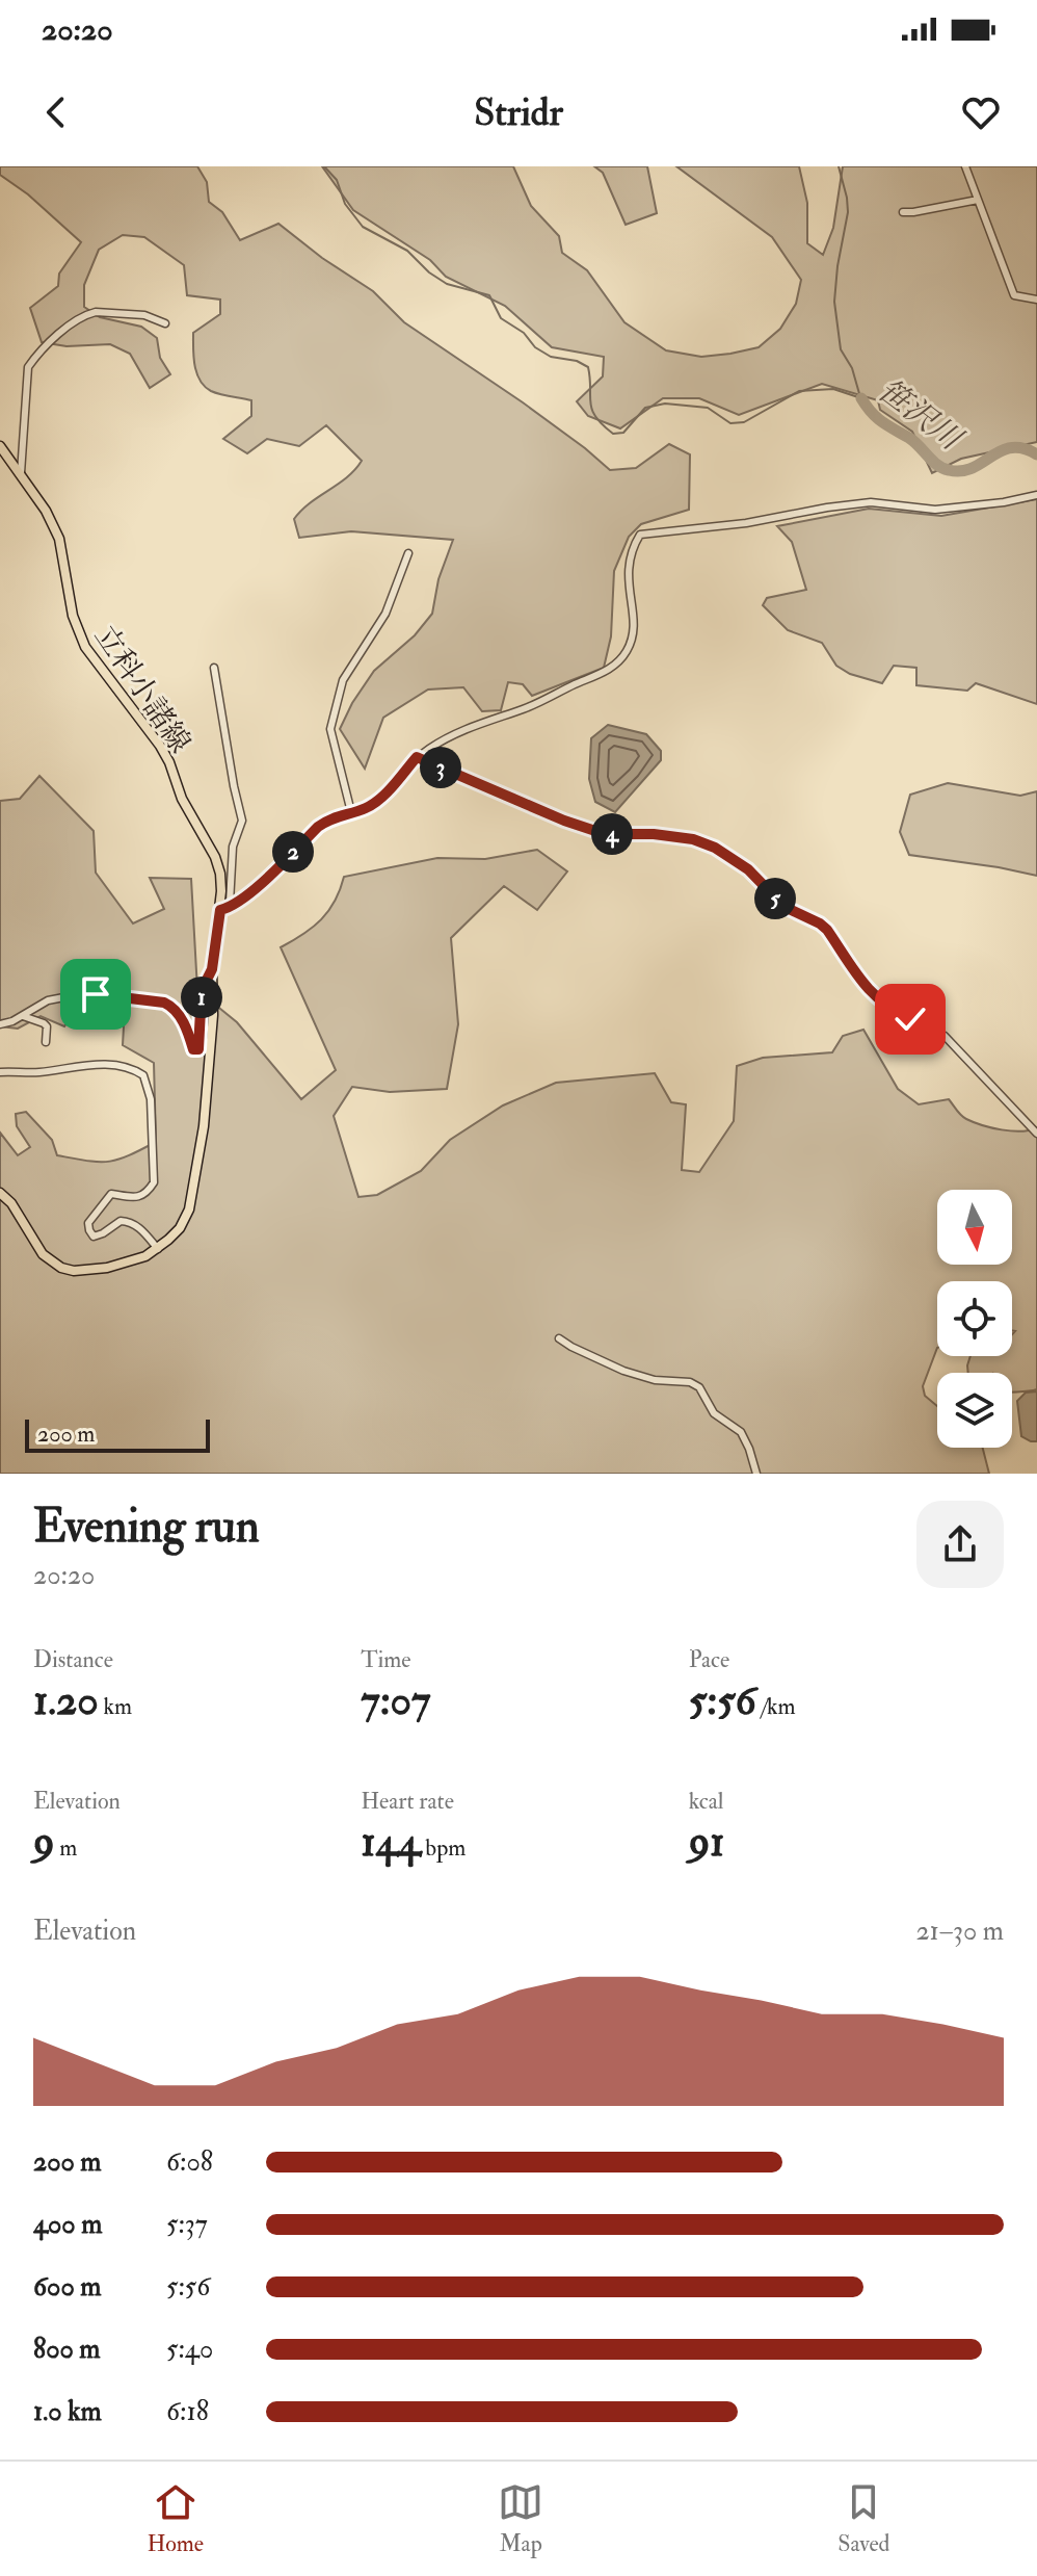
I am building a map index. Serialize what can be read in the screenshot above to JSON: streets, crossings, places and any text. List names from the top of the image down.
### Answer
{
  "streets": {
    "main road": ["立科小諸線"]
  },
  "water": ["笹沢川"],
  "scale_bar": "200 m",
  "north": "bottom",
  "page": {
    "status": "20:20",
    "header": "Stridr",
    "pins": [
      "3",
      "4",
      "2",
      "5",
      "1"
    ],
    "scale": "200 m",
    "heading": ["Evening run", "20:20"],
    "stats": [
      ["Distance", "1.20 km"],
      ["Time", "7:07"],
      ["Pace", "5:56 /km"],
      ["Elevation", "9 m"],
      ["Heart rate", "144 bpm"],
      ["kcal", "91"]
    ],
    "chart": ["Elevation", "21–30 m"],
    "list": [
      {
        "name": "200 m",
        "note": "6:08"
      },
      {
        "name": "400 m",
        "note": "5:37"
      },
      {
        "name": "600 m",
        "note": "5:56"
      },
      {
        "name": "800 m",
        "note": "5:40"
      },
      {
        "name": "1.0 km",
        "note": "6:18"
      }
    ],
    "tabs": ["Home", "Map", "Saved"]
  }
}
